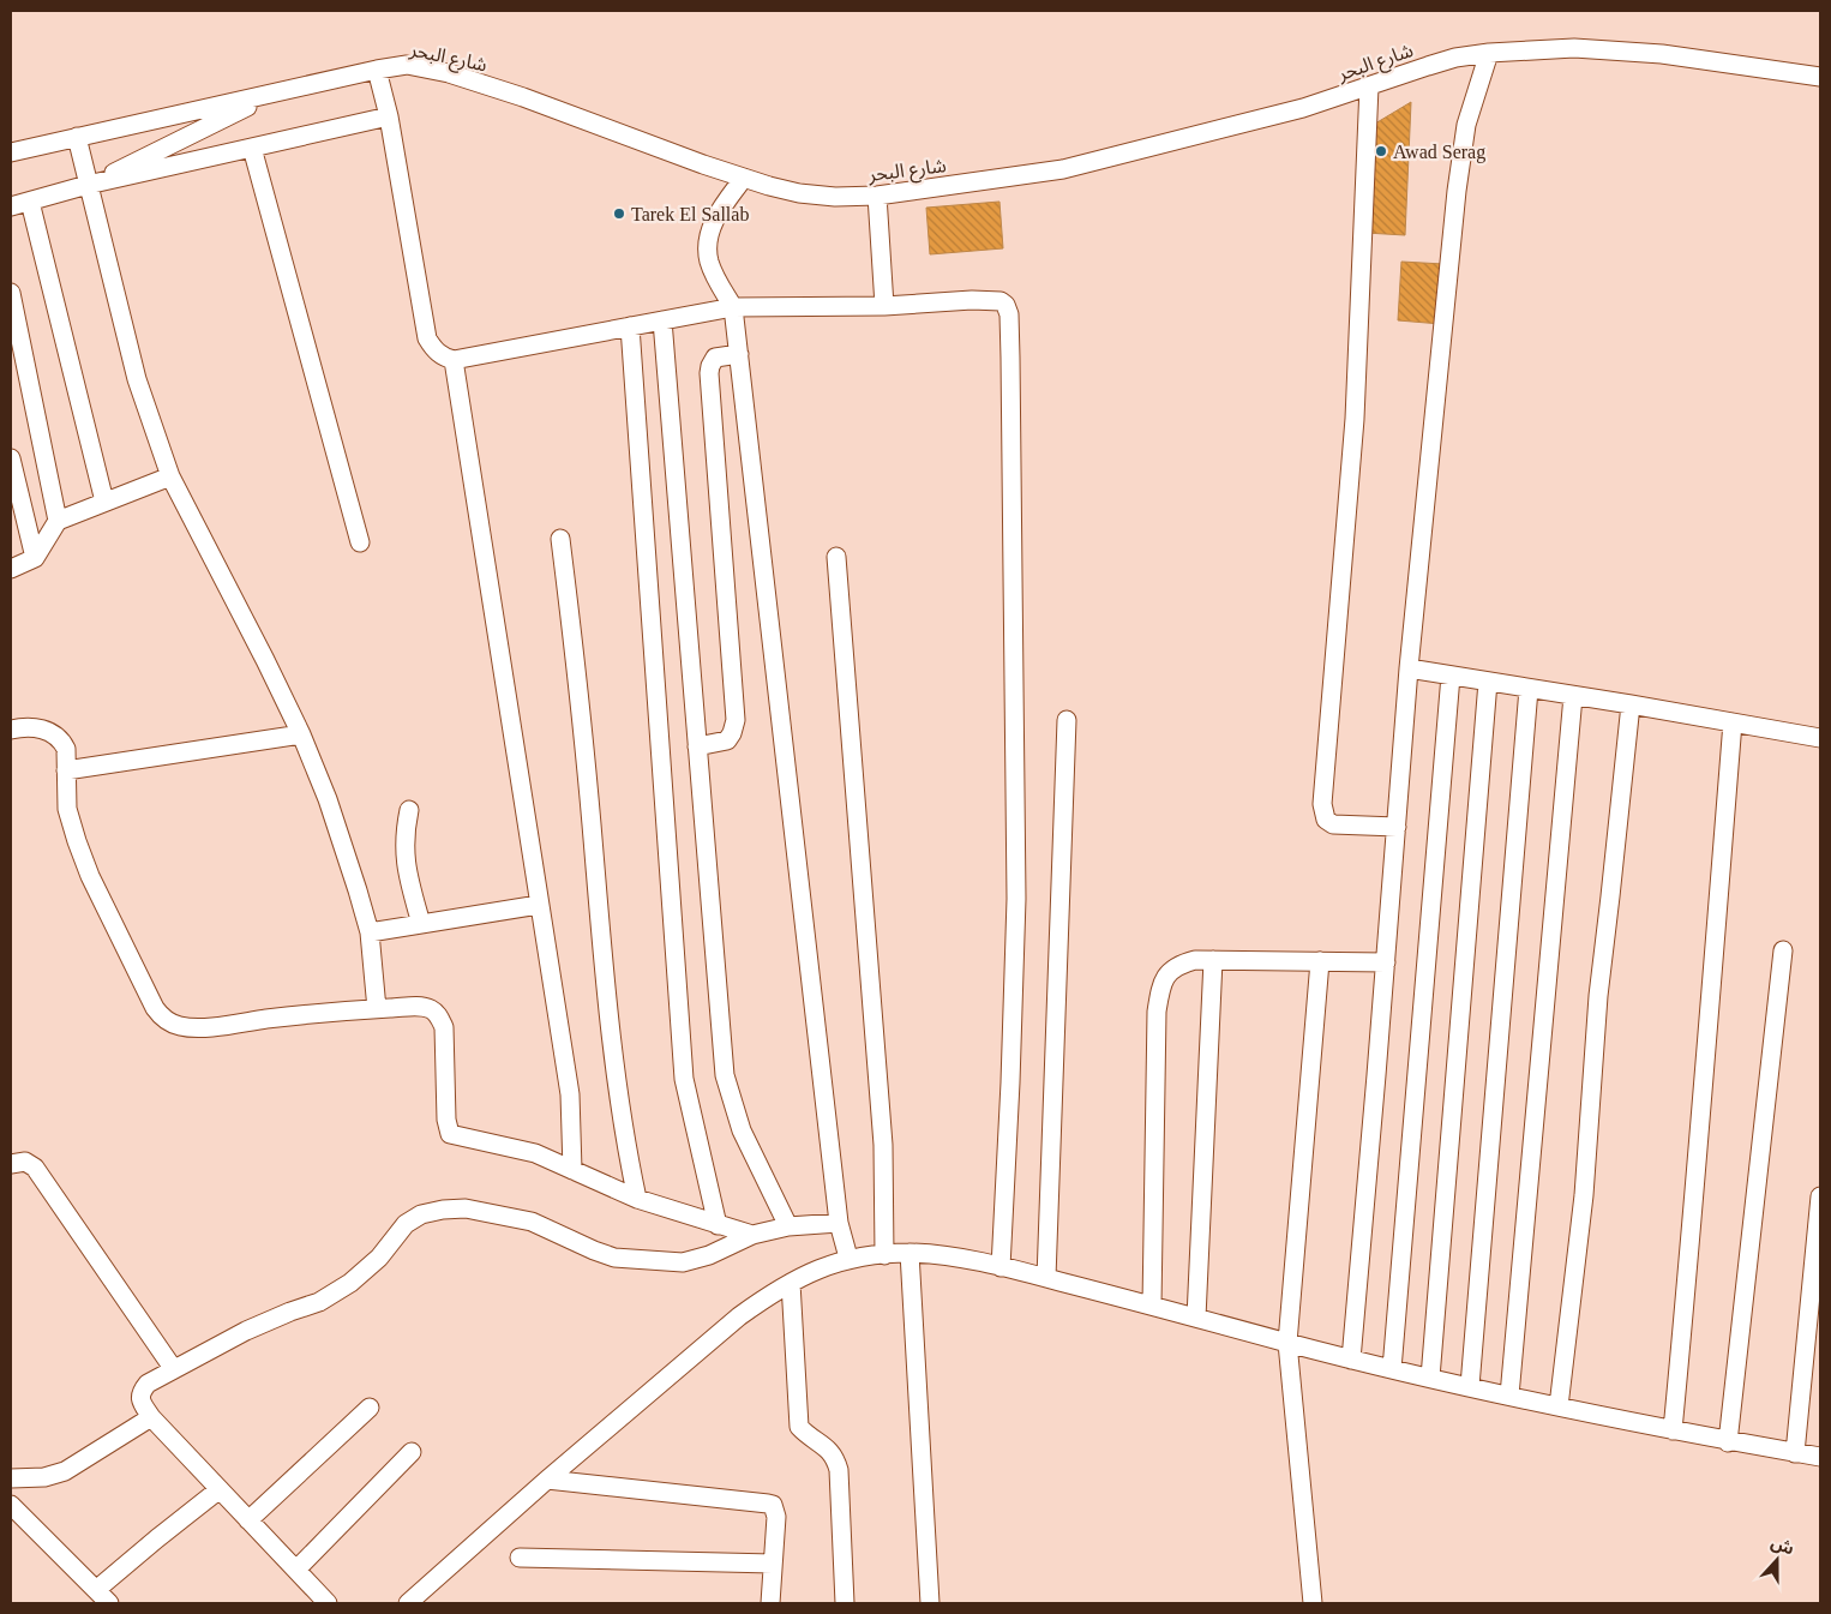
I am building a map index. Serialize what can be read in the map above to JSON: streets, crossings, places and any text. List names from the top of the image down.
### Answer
{
  "streets": {
    "street": ["شارع البحر"]
  },
  "places": ["Awad Serag", "Tarek El Sallab"],
  "north": "top"
}
